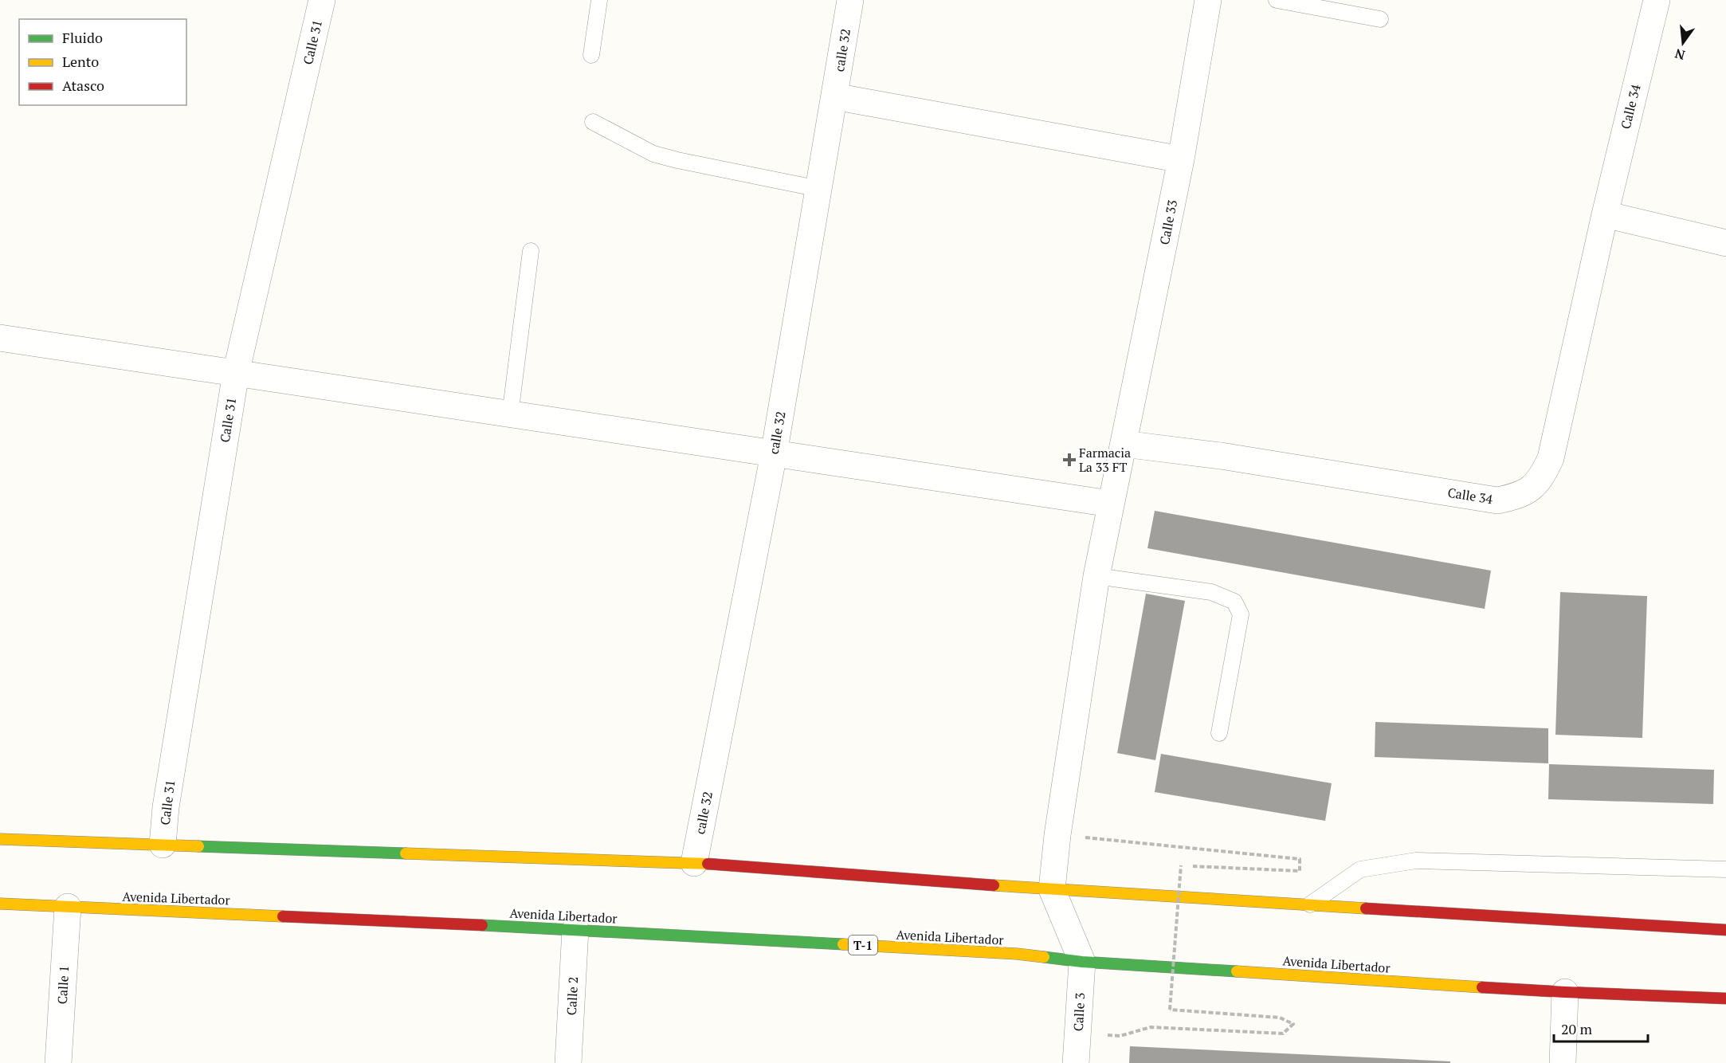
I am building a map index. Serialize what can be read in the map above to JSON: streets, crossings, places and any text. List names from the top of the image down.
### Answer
{
  "streets": {
    "main road": ["Avenida Libertador", "T-1"],
    "street": [
      "Calle 31",
      "calle 32",
      "Calle 34",
      "Calle 33",
      "Calle 1",
      "Calle 2",
      "Calle 3"
    ]
  },
  "crossings": [
    ["Calle 34", "Calle 33"],
    ["Avenida Libertador", "Calle 1"],
    ["Avenida Libertador", "Calle 2"],
    ["Avenida Libertador", "Calle 3"]
  ],
  "places": {
    "health": ["Farmacia La 33 FT"]
  },
  "legend": ["Fluido", "Lento", "Atasco"],
  "scale_bar": "20 m",
  "north": "bottom"
}
